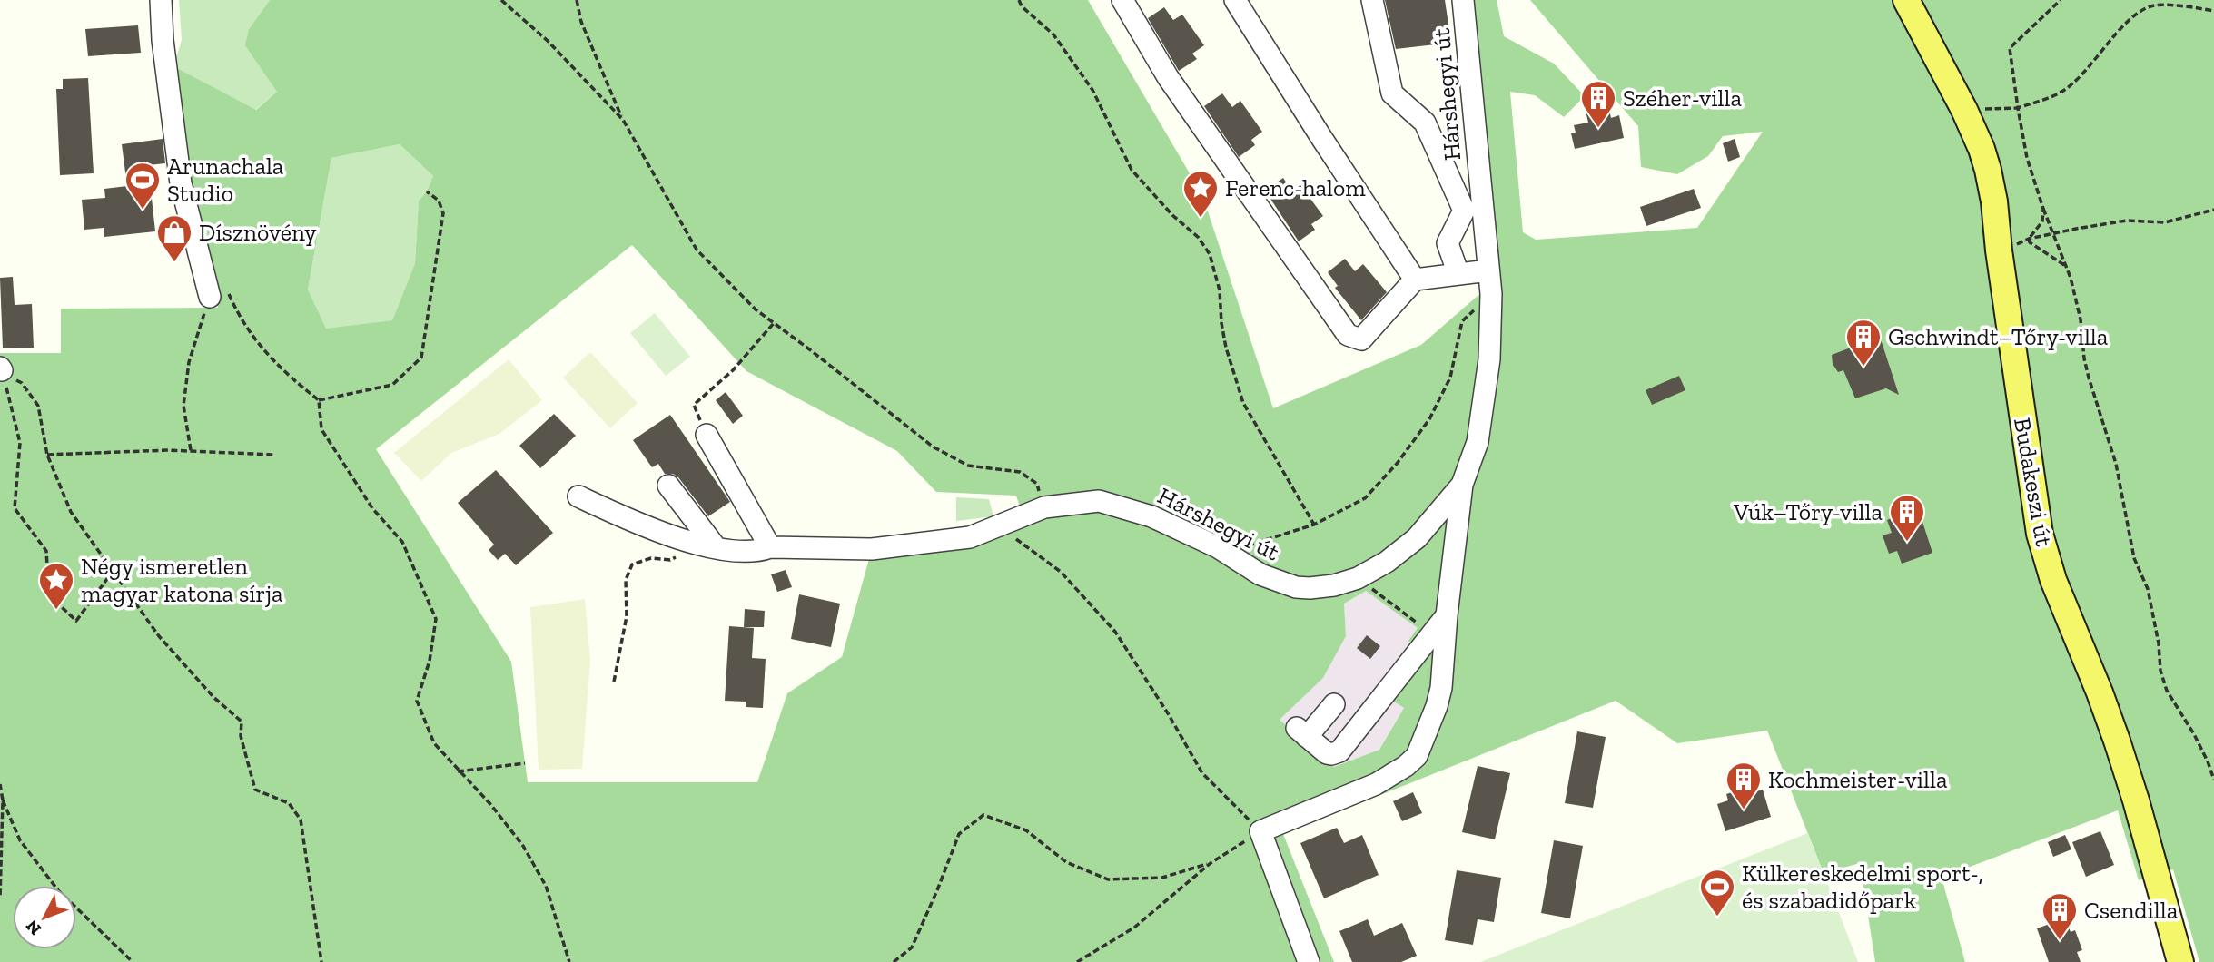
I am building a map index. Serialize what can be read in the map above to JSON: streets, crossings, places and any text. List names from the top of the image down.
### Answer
{
  "streets": {
    "main road": ["Budakeszi út"],
    "street": ["Hárshegyi út"]
  },
  "places": {
    "building": [
      "Széher-villa",
      "Gschwindt–Tőry-villa",
      "Vúk–Tőry-villa",
      "Kochmeister-villa",
      "Csendilla"
    ],
    "sports": ["Arunachala Studio", "Külkereskedelmi sport-, és szabadidőpark"],
    "place": ["Ferenc-halom", "Négy ismeretlen magyar katona sírja"],
    "shop": ["Dísznövény"]
  },
  "north": "bottom left"
}
